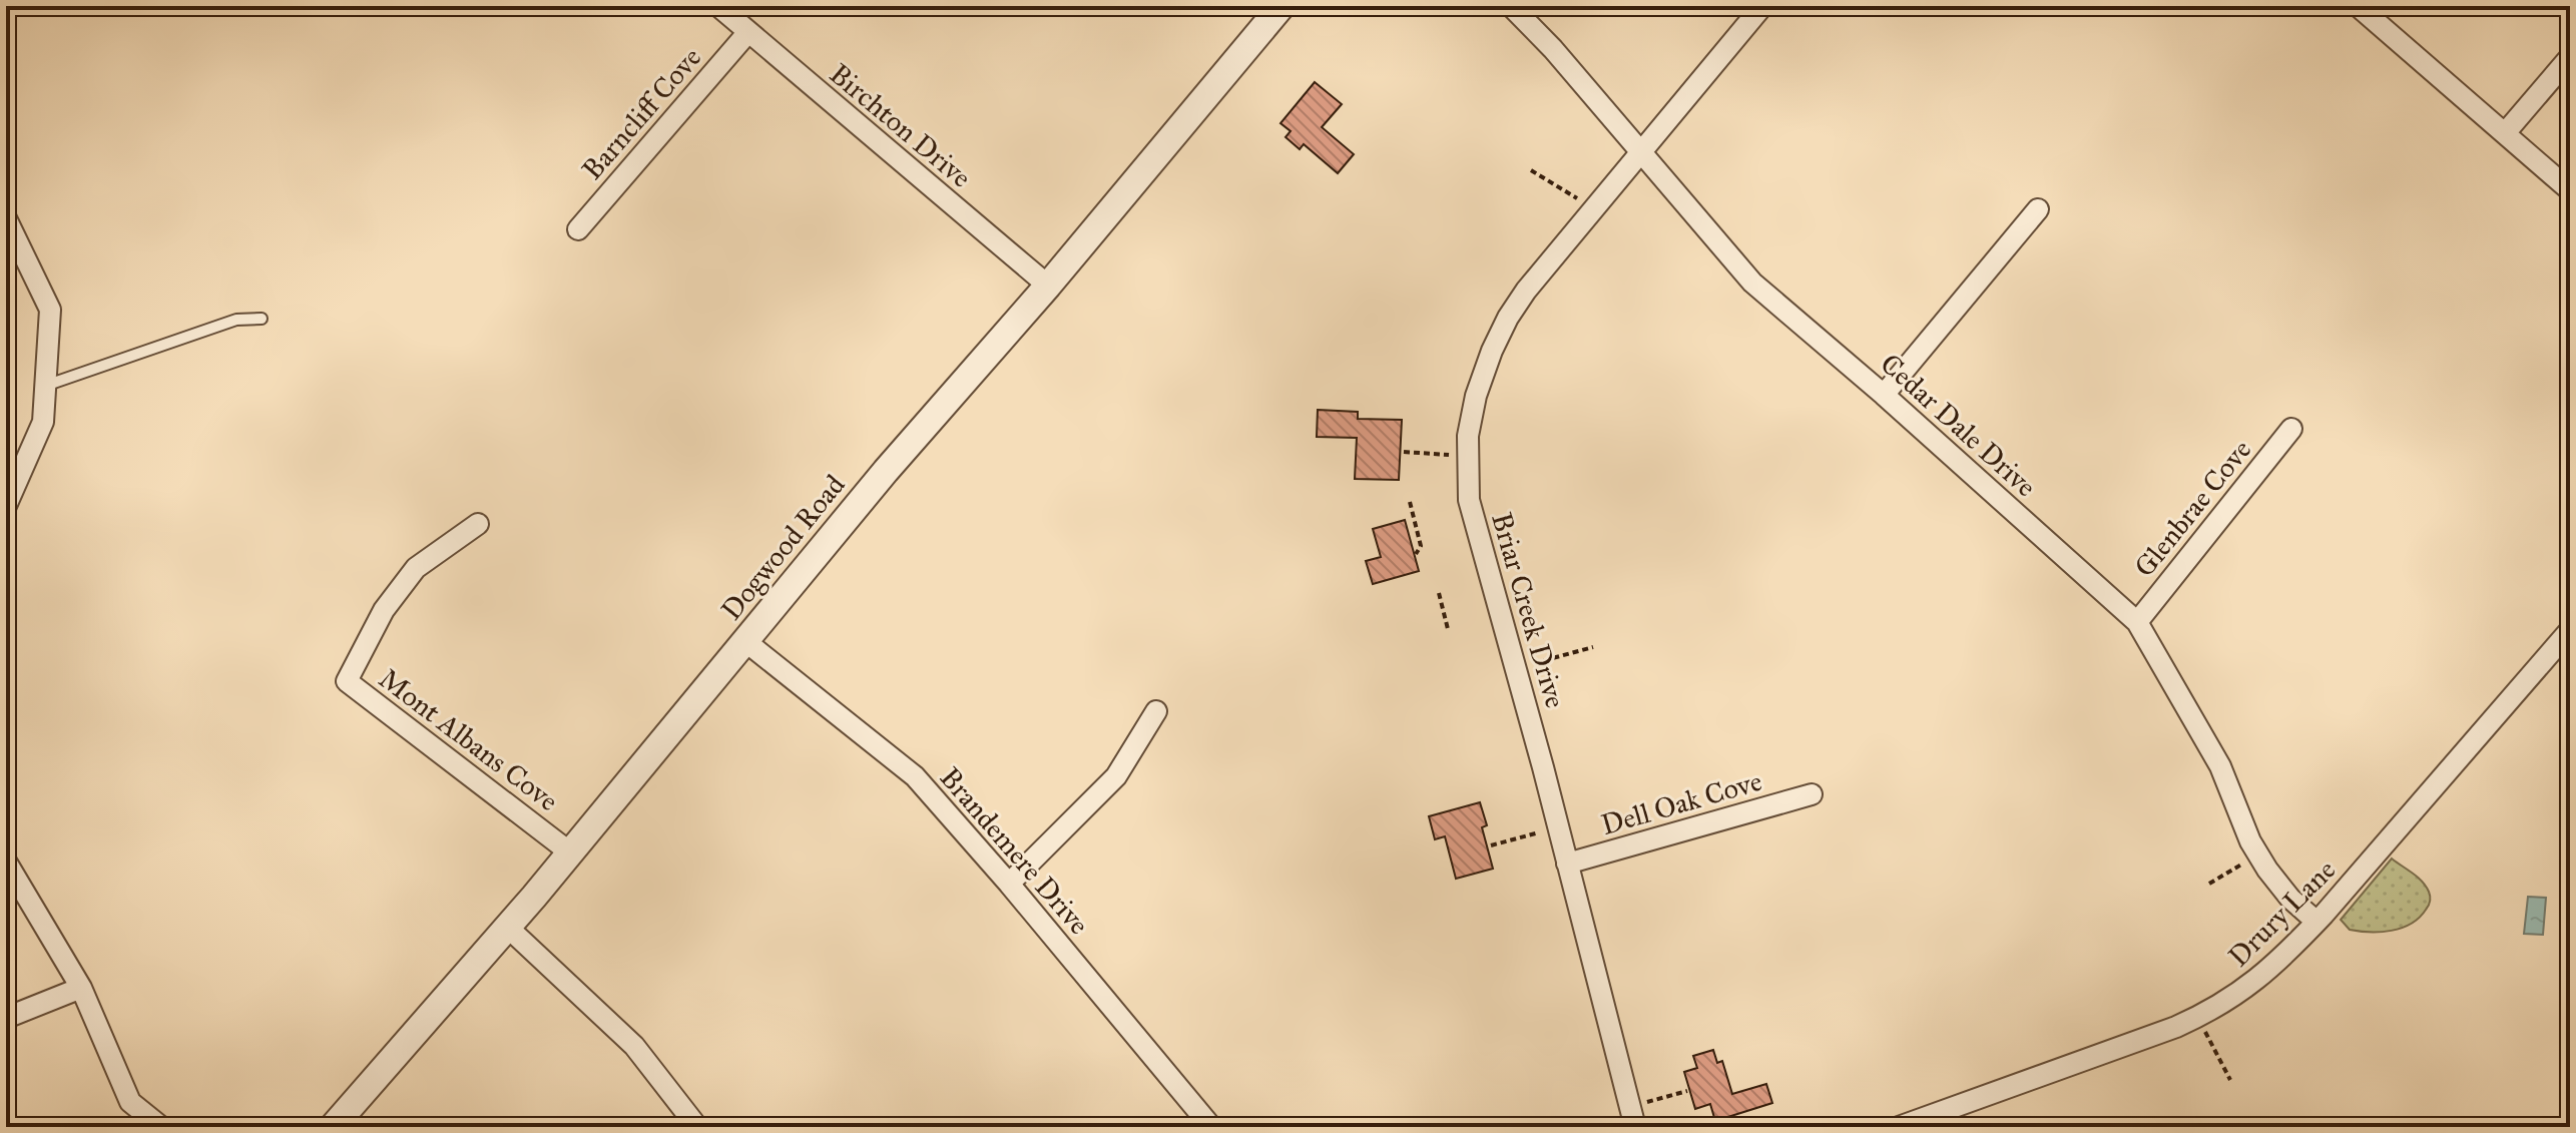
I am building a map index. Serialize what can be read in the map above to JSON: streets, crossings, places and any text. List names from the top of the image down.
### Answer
{
  "streets": {
    "street": [
      "Barncliff Cove",
      "Birchton Drive",
      "Cedar Dale Drive",
      "Glenbrae Cove",
      "Dogwood Road",
      "Briar Creek Drive",
      "Mont Albans Cove",
      "Dell Oak Cove",
      "Brandemere Drive",
      "Drury Lane"
    ]
  },
  "crossings": [
    ["Barncliff Cove", "Birchton Drive"],
    ["Birchton Drive", "Dogwood Road"],
    ["Cedar Dale Drive", "Glenbrae Cove"],
    ["Cedar Dale Drive", "Briar Creek Drive"],
    ["Cedar Dale Drive", "Drury Lane"],
    ["Dogwood Road", "Mont Albans Cove"],
    ["Dogwood Road", "Brandemere Drive"],
    ["Briar Creek Drive", "Dell Oak Cove"]
  ]
}
